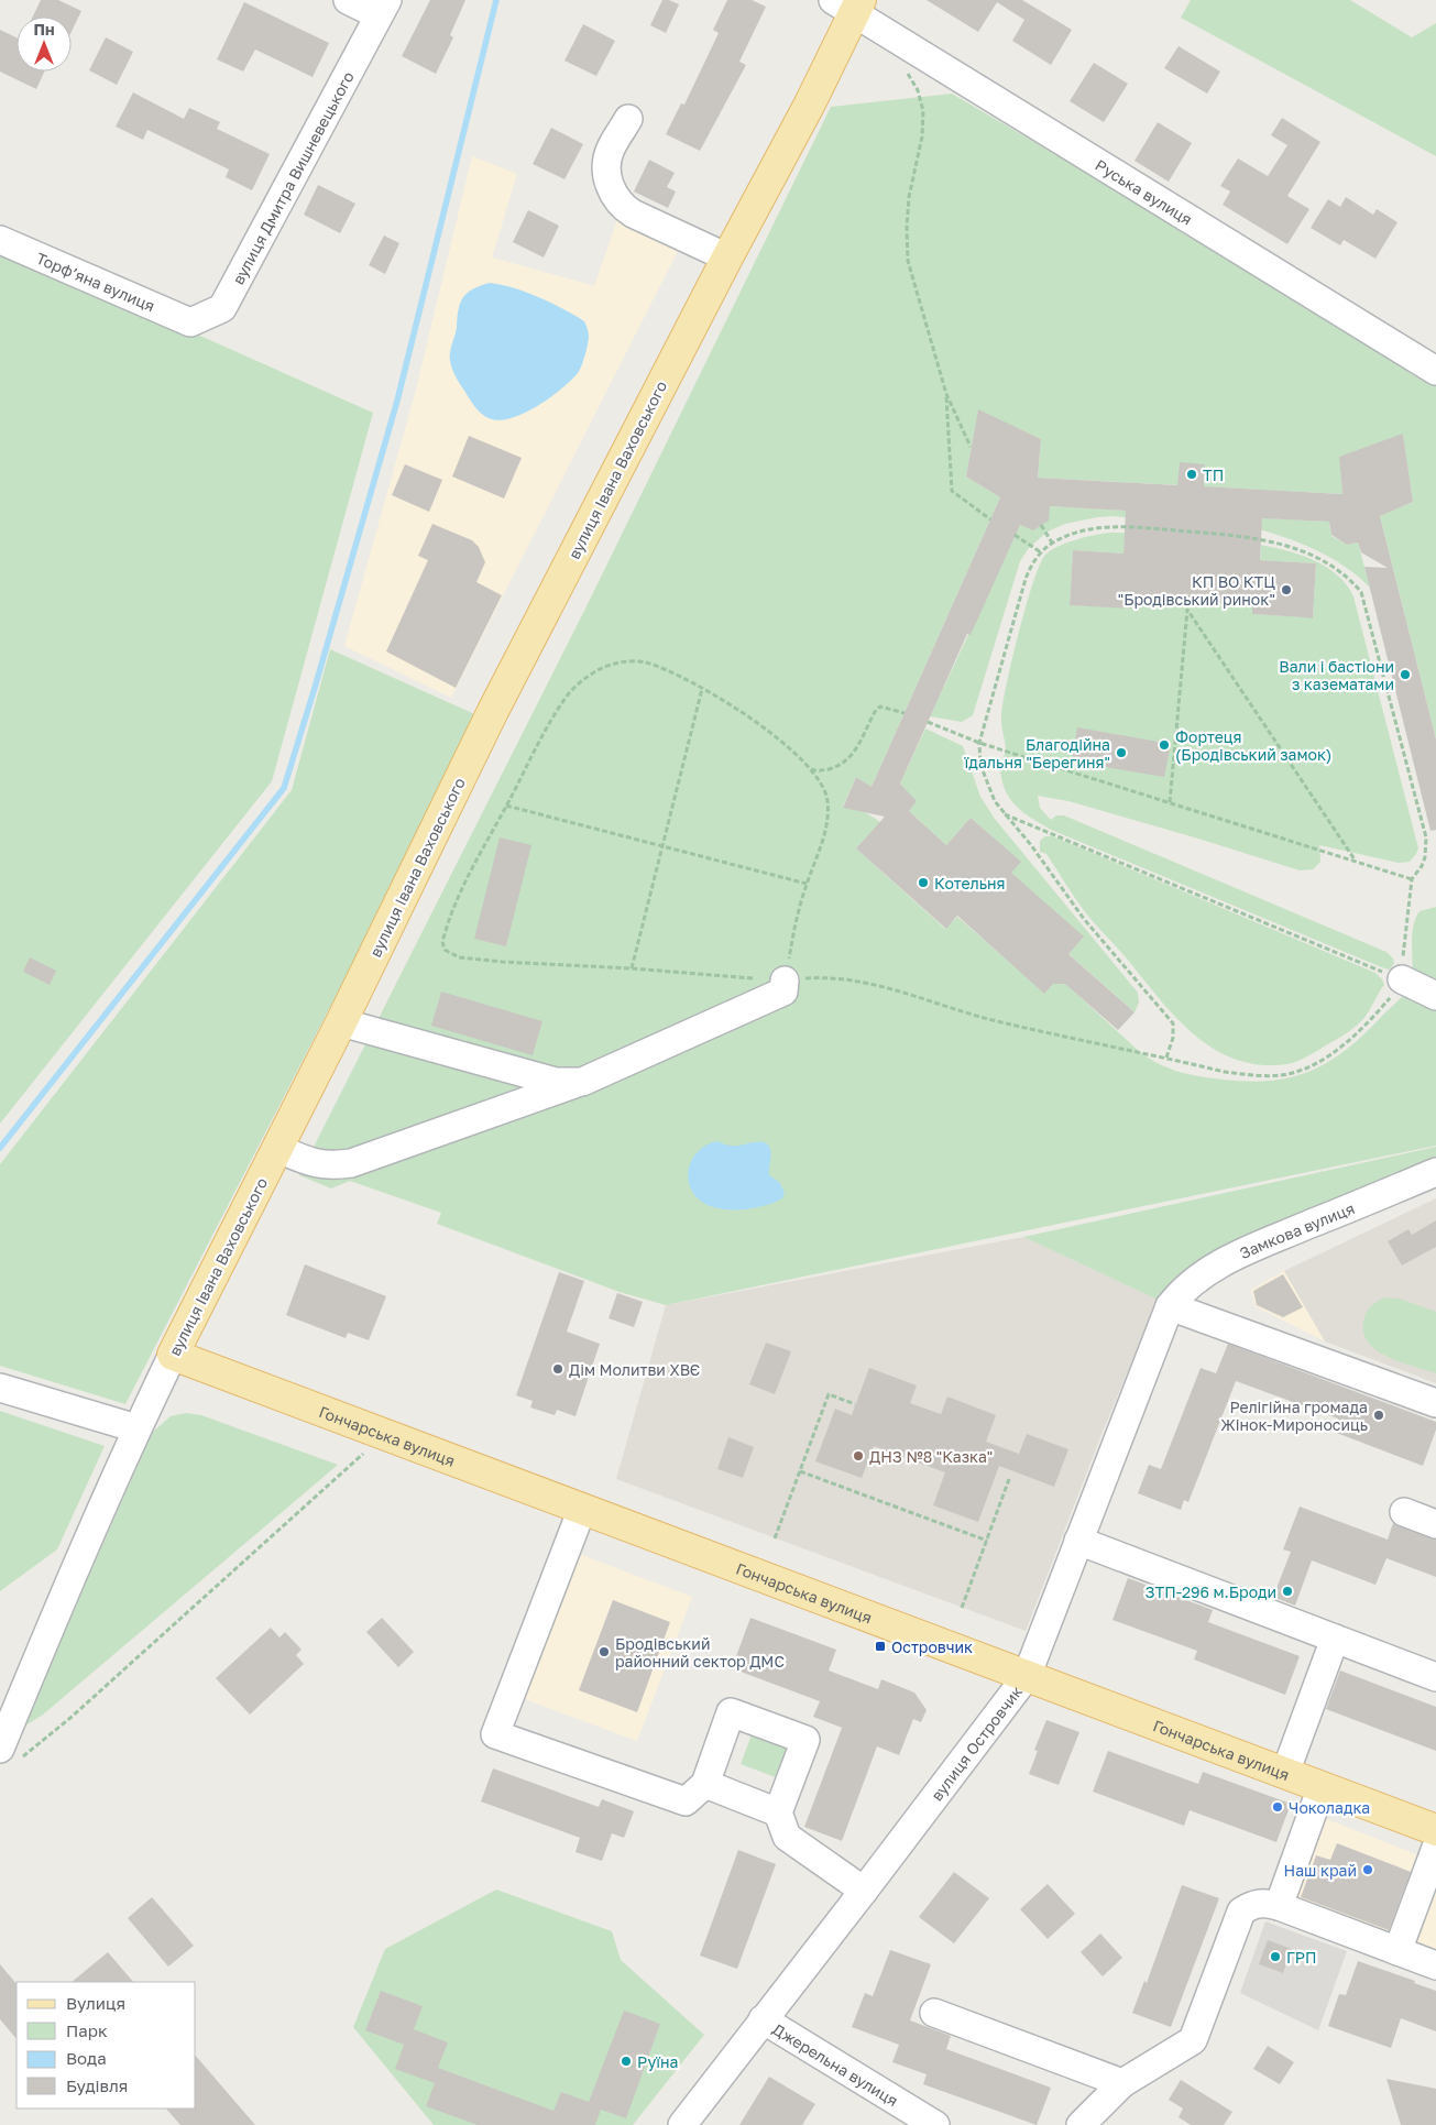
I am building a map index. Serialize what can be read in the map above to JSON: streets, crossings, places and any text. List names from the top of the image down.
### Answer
{
  "streets": {
    "main road": ["вулиця Івана Ваховського", "Гончарська вулиця"],
    "street": [
      "вулиця Дмитра Вишневецького",
      "Руська вулиця",
      "Торфʼяна вулиця",
      "Замкова вулиця",
      "вулиця Островчик",
      "Джерельна вулиця"
    ]
  },
  "crossings": [
    ["вулиця Дмитра Вишневецького", "Торфʼяна вулиця"],
    ["Руська вулиця", "вулиця Івана Ваховського"],
    ["вулиця Івана Ваховського", "Гончарська вулиця"],
    ["Замкова вулиця", "вулиця Островчик"],
    ["Гончарська вулиця", "вулиця Островчик"],
    ["вулиця Островчик", "Джерельна вулиця"]
  ],
  "places": {
    "other": [
      "ТП",
      "КП ВО КТЦ \"Бродівський ринок\"",
      "Вали і бастіони з казематами",
      "Фортеця (Бродівський замок)",
      "Благодійна їдальня \"Берегиня\"",
      "Котельня",
      "Дім Молитви ХВЄ",
      "Релігійна громада Жінок-Мироносиць",
      "ДНЗ №8 \"Казка\"",
      "ЗТП-296 м.Броди",
      "Бродівський районний сектор ДМС",
      "Чоколадка",
      "Наш край",
      "ГРП",
      "Руїна"
    ],
    "transit": ["Островчик"]
  },
  "legend": [
    "Вулиця",
    "Парк",
    "Вода",
    "Будівля"
  ],
  "north": "top"
}
